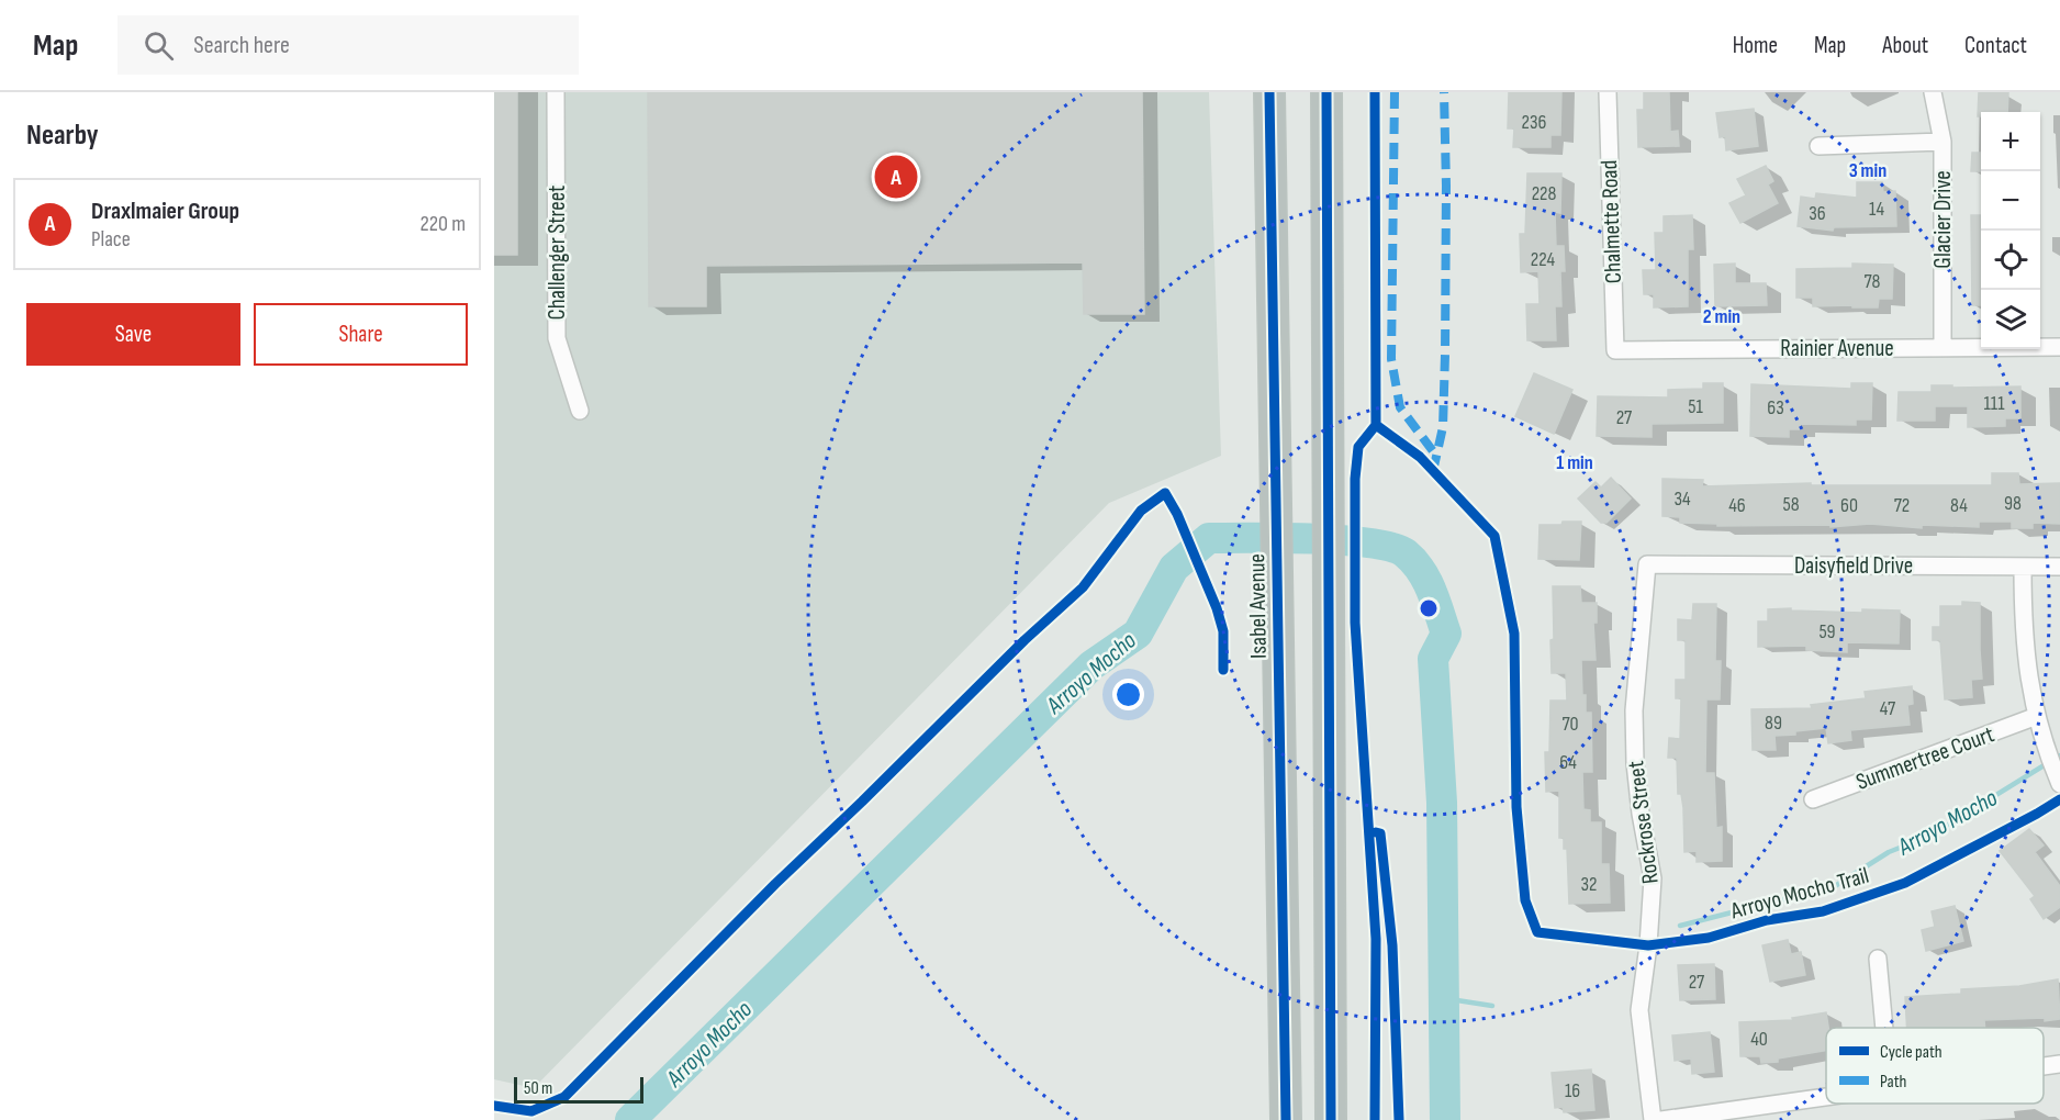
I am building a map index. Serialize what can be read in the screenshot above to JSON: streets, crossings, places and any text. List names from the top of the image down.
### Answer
{
  "streets": {
    "highway": ["Isabel Avenue"],
    "street": [
      "Glacier Drive",
      "Chalmette Road",
      "Challenger Street",
      "Rainier Avenue",
      "Daisyfield Drive",
      "Summertree Court",
      "Rockrose Street"
    ],
    "cycle path": ["Arroyo Mocho Trail"]
  },
  "crossings": [
    ["Glacier Drive", "Rainier Avenue"],
    ["Chalmette Road", "Rainier Avenue"],
    ["Daisyfield Drive", "Rockrose Street"]
  ],
  "water": ["Arroyo Mocho"],
  "house_numbers": [
    "236",
    "228",
    "14",
    "36",
    "224",
    "78",
    "111",
    "51",
    "63",
    "27",
    "34",
    "98",
    "58",
    "46",
    "60",
    "72",
    "84",
    "59",
    "47",
    "89",
    "70",
    "64",
    "32",
    "27",
    "40",
    "16"
  ],
  "legend": ["Cycle path", "Path"],
  "scale_bar": "50 m",
  "page": {
    "header": "Map",
    "search": "Search here",
    "nav": [
      "Home",
      "Map",
      "About",
      "Contact"
    ],
    "heading": "Nearby",
    "map_buttons": ["+", "−"],
    "pins": "A",
    "list": [
      {
        "mark": "A",
        "name": "Draxlmaier Group",
        "note": "Place",
        "value": "220 m"
      }
    ],
    "buttons": ["Save", "Share"],
    "scale": "50 m"
  },
  "rings": ["3 min", "2 min", "1 min"]
}
